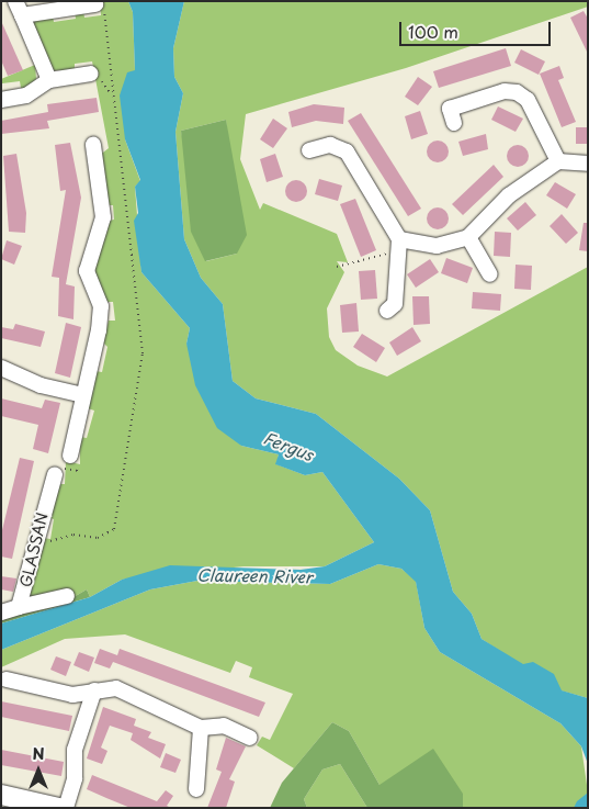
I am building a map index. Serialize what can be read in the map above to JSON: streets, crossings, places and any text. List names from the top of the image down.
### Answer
{
  "streets": {
    "street": ["GLASSAN"]
  },
  "water": ["Fergus", "Claureen River"],
  "scale_bar": "100 m",
  "north": "top"
}
